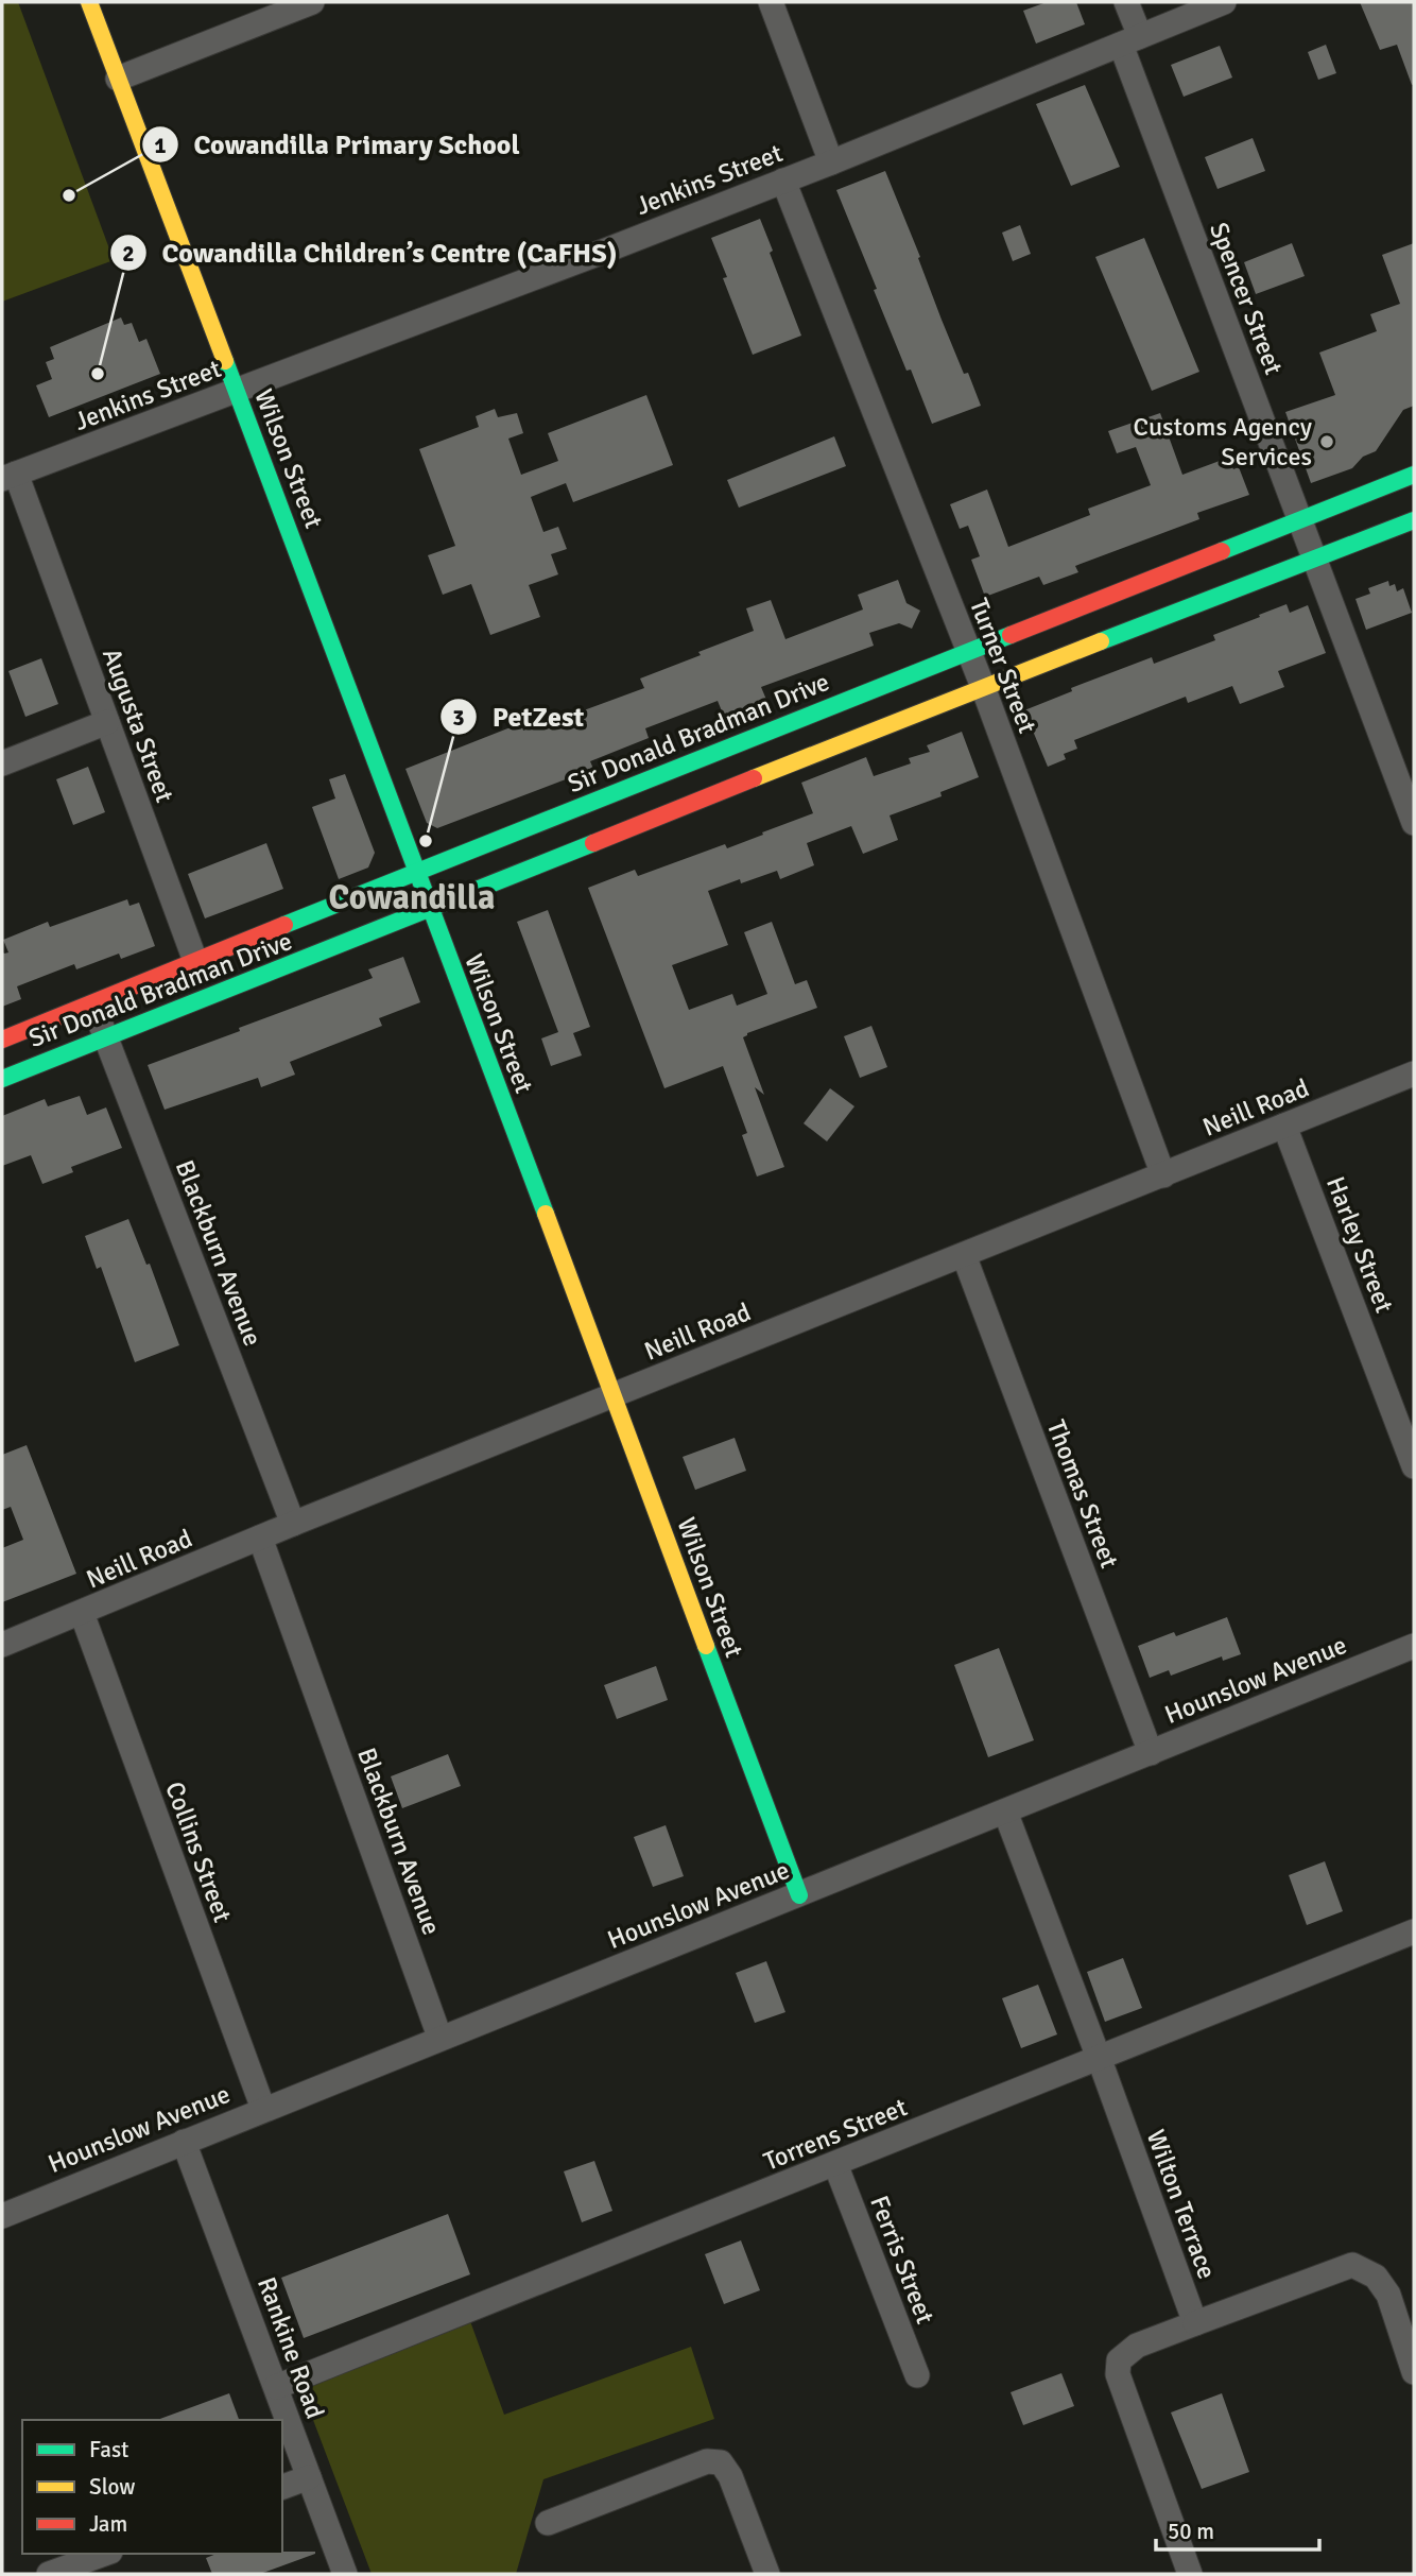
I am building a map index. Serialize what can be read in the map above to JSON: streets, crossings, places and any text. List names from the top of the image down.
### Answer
{
  "streets": {
    "main road": ["Wilson Street", "Sir Donald Bradman Drive"],
    "street": [
      "Jenkins Street",
      "Spencer Street",
      "Turner Street",
      "Augusta Street",
      "Neill Road",
      "Harley Street",
      "Blackburn Avenue",
      "Thomas Street",
      "Hounslow Avenue",
      "Collins Street",
      "Torrens Street",
      "Wilton Terrace",
      "Ferris Street",
      "Rankine Road"
    ]
  },
  "crossings": [
    ["Jenkins Street", "Spencer Street"],
    ["Jenkins Street", "Wilson Street"],
    ["Jenkins Street", "Turner Street"],
    ["Jenkins Street", "Augusta Street"],
    ["Spencer Street", "Sir Donald Bradman Drive"],
    ["Wilson Street", "Sir Donald Bradman Drive"],
    ["Wilson Street", "Neill Road"],
    ["Wilson Street", "Hounslow Avenue"],
    ["Turner Street", "Sir Donald Bradman Drive"],
    ["Turner Street", "Neill Road"],
    ["Augusta Street", "Sir Donald Bradman Drive"],
    ["Sir Donald Bradman Drive", "Blackburn Avenue"],
    ["Neill Road", "Harley Street"],
    ["Neill Road", "Blackburn Avenue"],
    ["Neill Road", "Thomas Street"],
    ["Neill Road", "Collins Street"],
    ["Blackburn Avenue", "Hounslow Avenue"],
    ["Thomas Street", "Hounslow Avenue"],
    ["Hounslow Avenue", "Collins Street"],
    ["Hounslow Avenue", "Wilton Terrace"],
    ["Hounslow Avenue", "Rankine Road"],
    ["Torrens Street", "Wilton Terrace"],
    ["Torrens Street", "Ferris Street"],
    ["Torrens Street", "Rankine Road"]
  ],
  "districts": ["Cowandilla"],
  "places": [
    "Cowandilla Primary School",
    "Cowandilla Children’s Centre (CaFHS)",
    "Customs Agency Services",
    "PetZest"
  ],
  "legend": ["Fast", "Slow", "Jam"],
  "scale_bar": "50 m"
}
